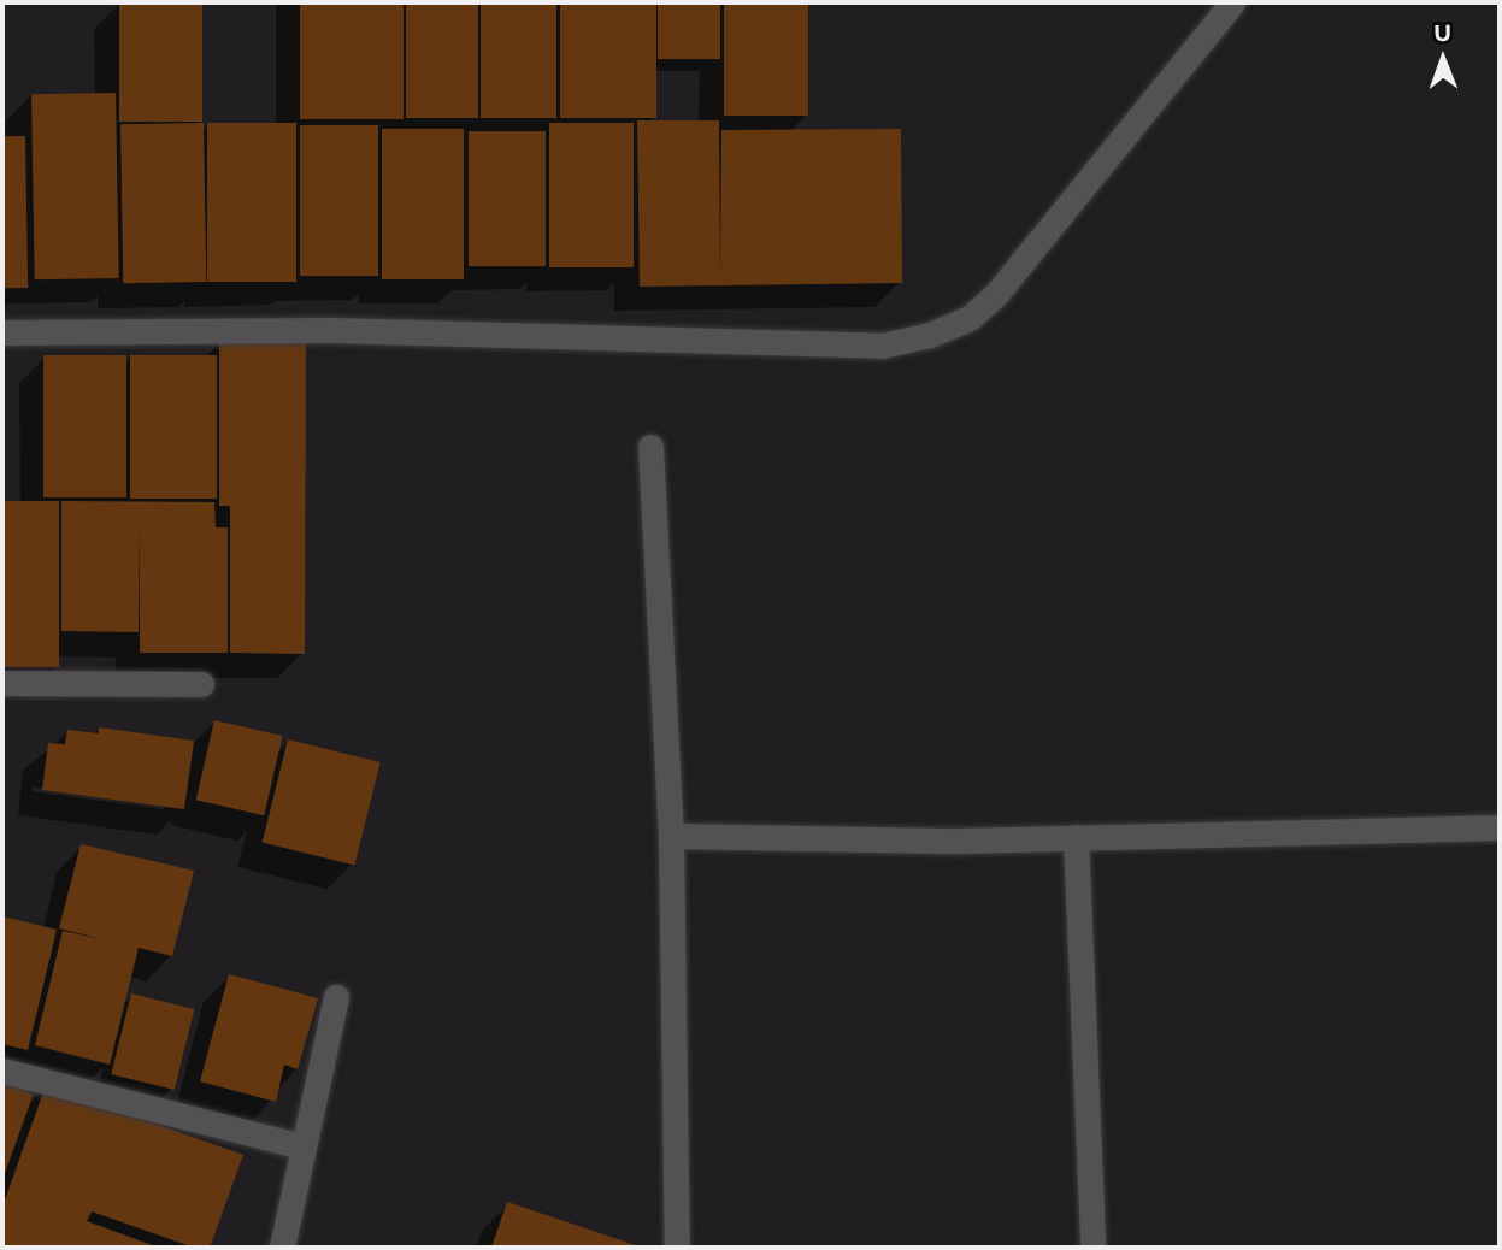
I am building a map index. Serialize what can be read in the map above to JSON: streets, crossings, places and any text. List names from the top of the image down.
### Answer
{
  "north": "top"
}
